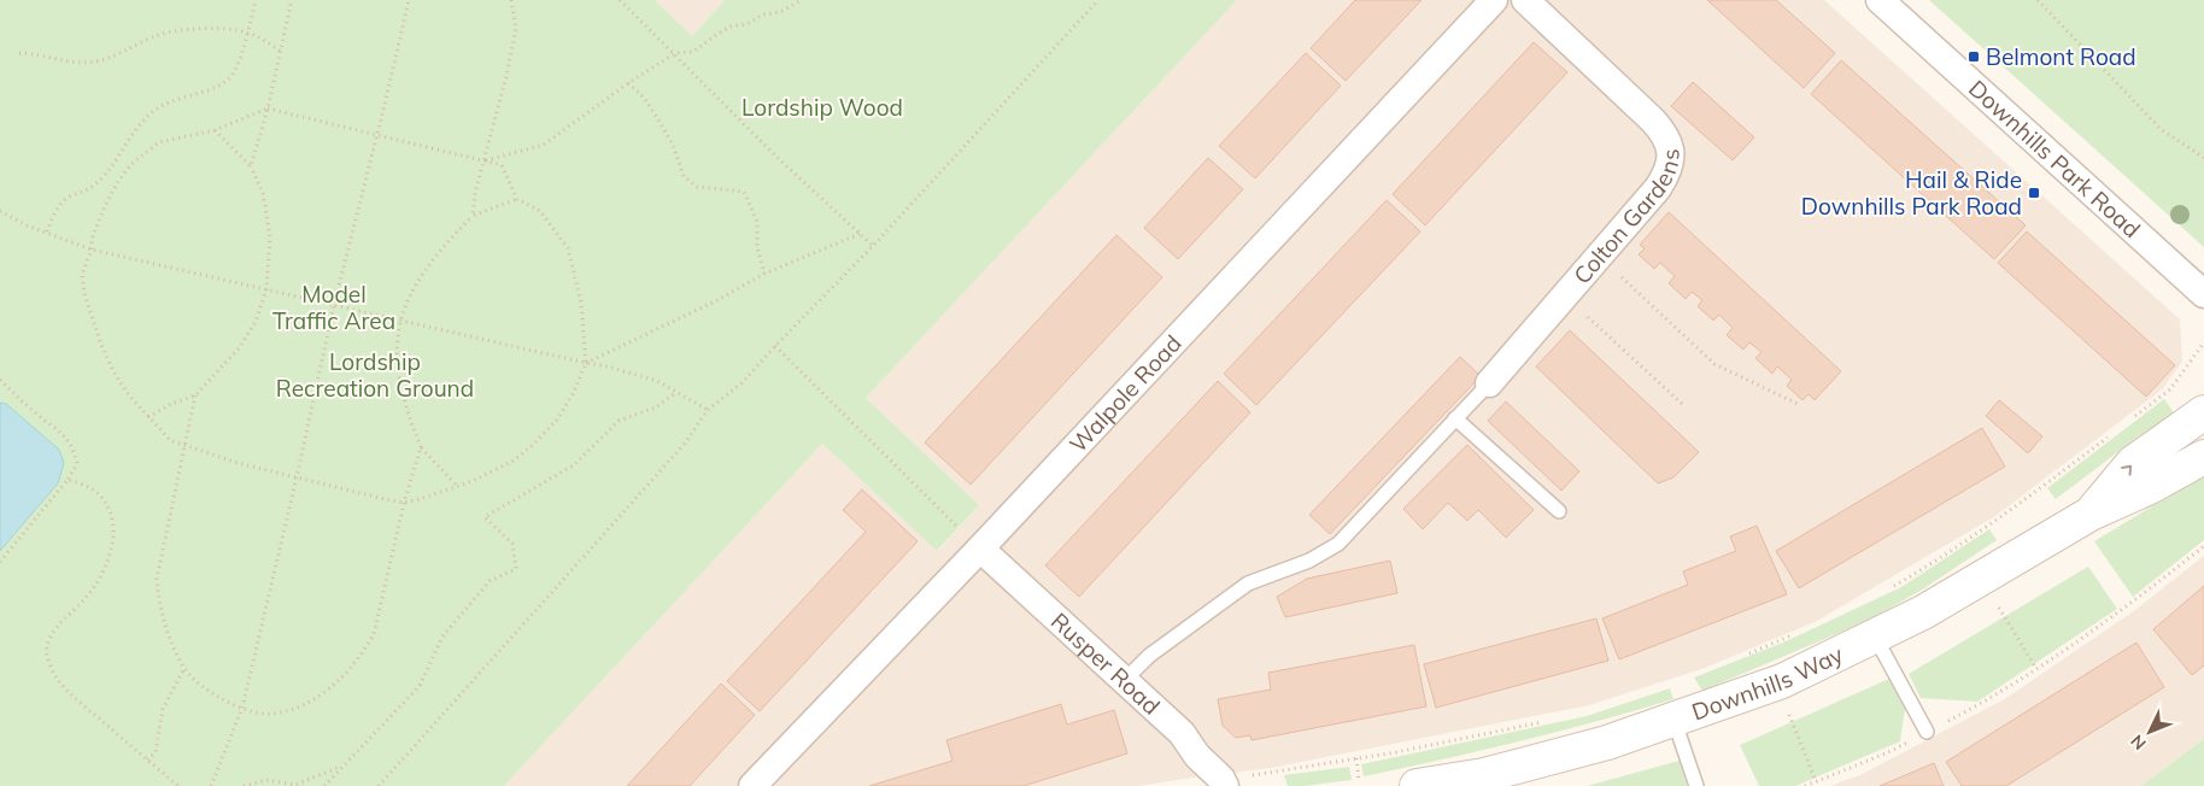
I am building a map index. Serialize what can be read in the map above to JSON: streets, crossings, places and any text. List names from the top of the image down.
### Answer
{
  "streets": {
    "main road": ["Downhills Way"],
    "street": [
      "Downhills Park Road",
      "Colton Gardens",
      "Walpole Road",
      "Rusper Road"
    ]
  },
  "crossings": [
    ["Walpole Road", "Rusper Road"]
  ],
  "parks": ["Lordship Wood", "Model Traffic Area", "Lordship Recreation Ground"],
  "places": {
    "transit": ["Belmont Road", "Hail & Ride Downhills Park Road"]
  },
  "north": "bottom left"
}
